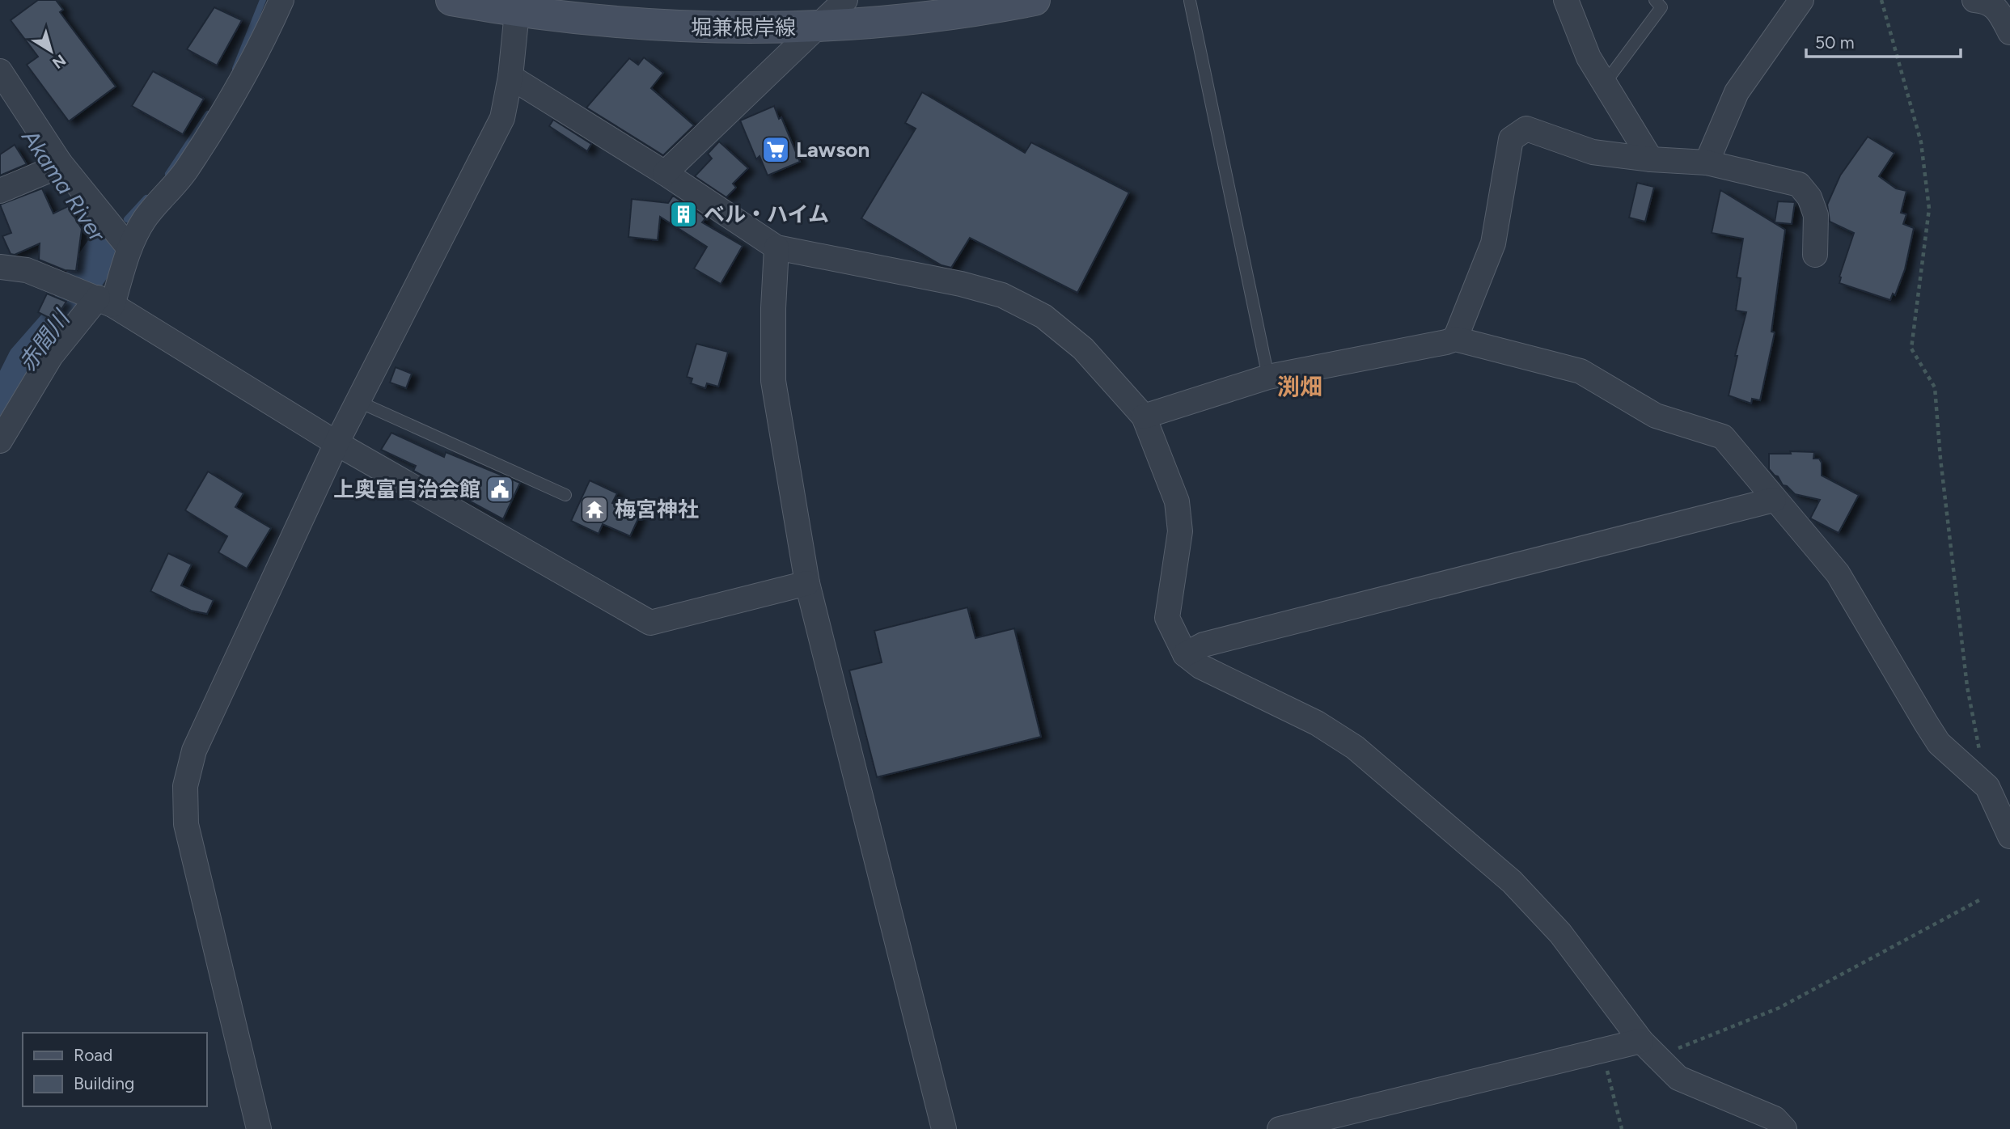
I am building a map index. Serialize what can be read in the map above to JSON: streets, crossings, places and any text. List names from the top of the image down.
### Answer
{
  "streets": {
    "main road": ["堀兼根岸線"]
  },
  "districts": ["渕畑"],
  "water": ["Akama River", "赤間川"],
  "places": {
    "supermarket": ["Lawson"],
    "building": ["ベル・ハイム"],
    "public building": ["上奥富自治会館"],
    "temple": ["梅宮神社"]
  },
  "legend": ["Road", "Building"],
  "scale_bar": "50 m",
  "north": "bottom right"
}
